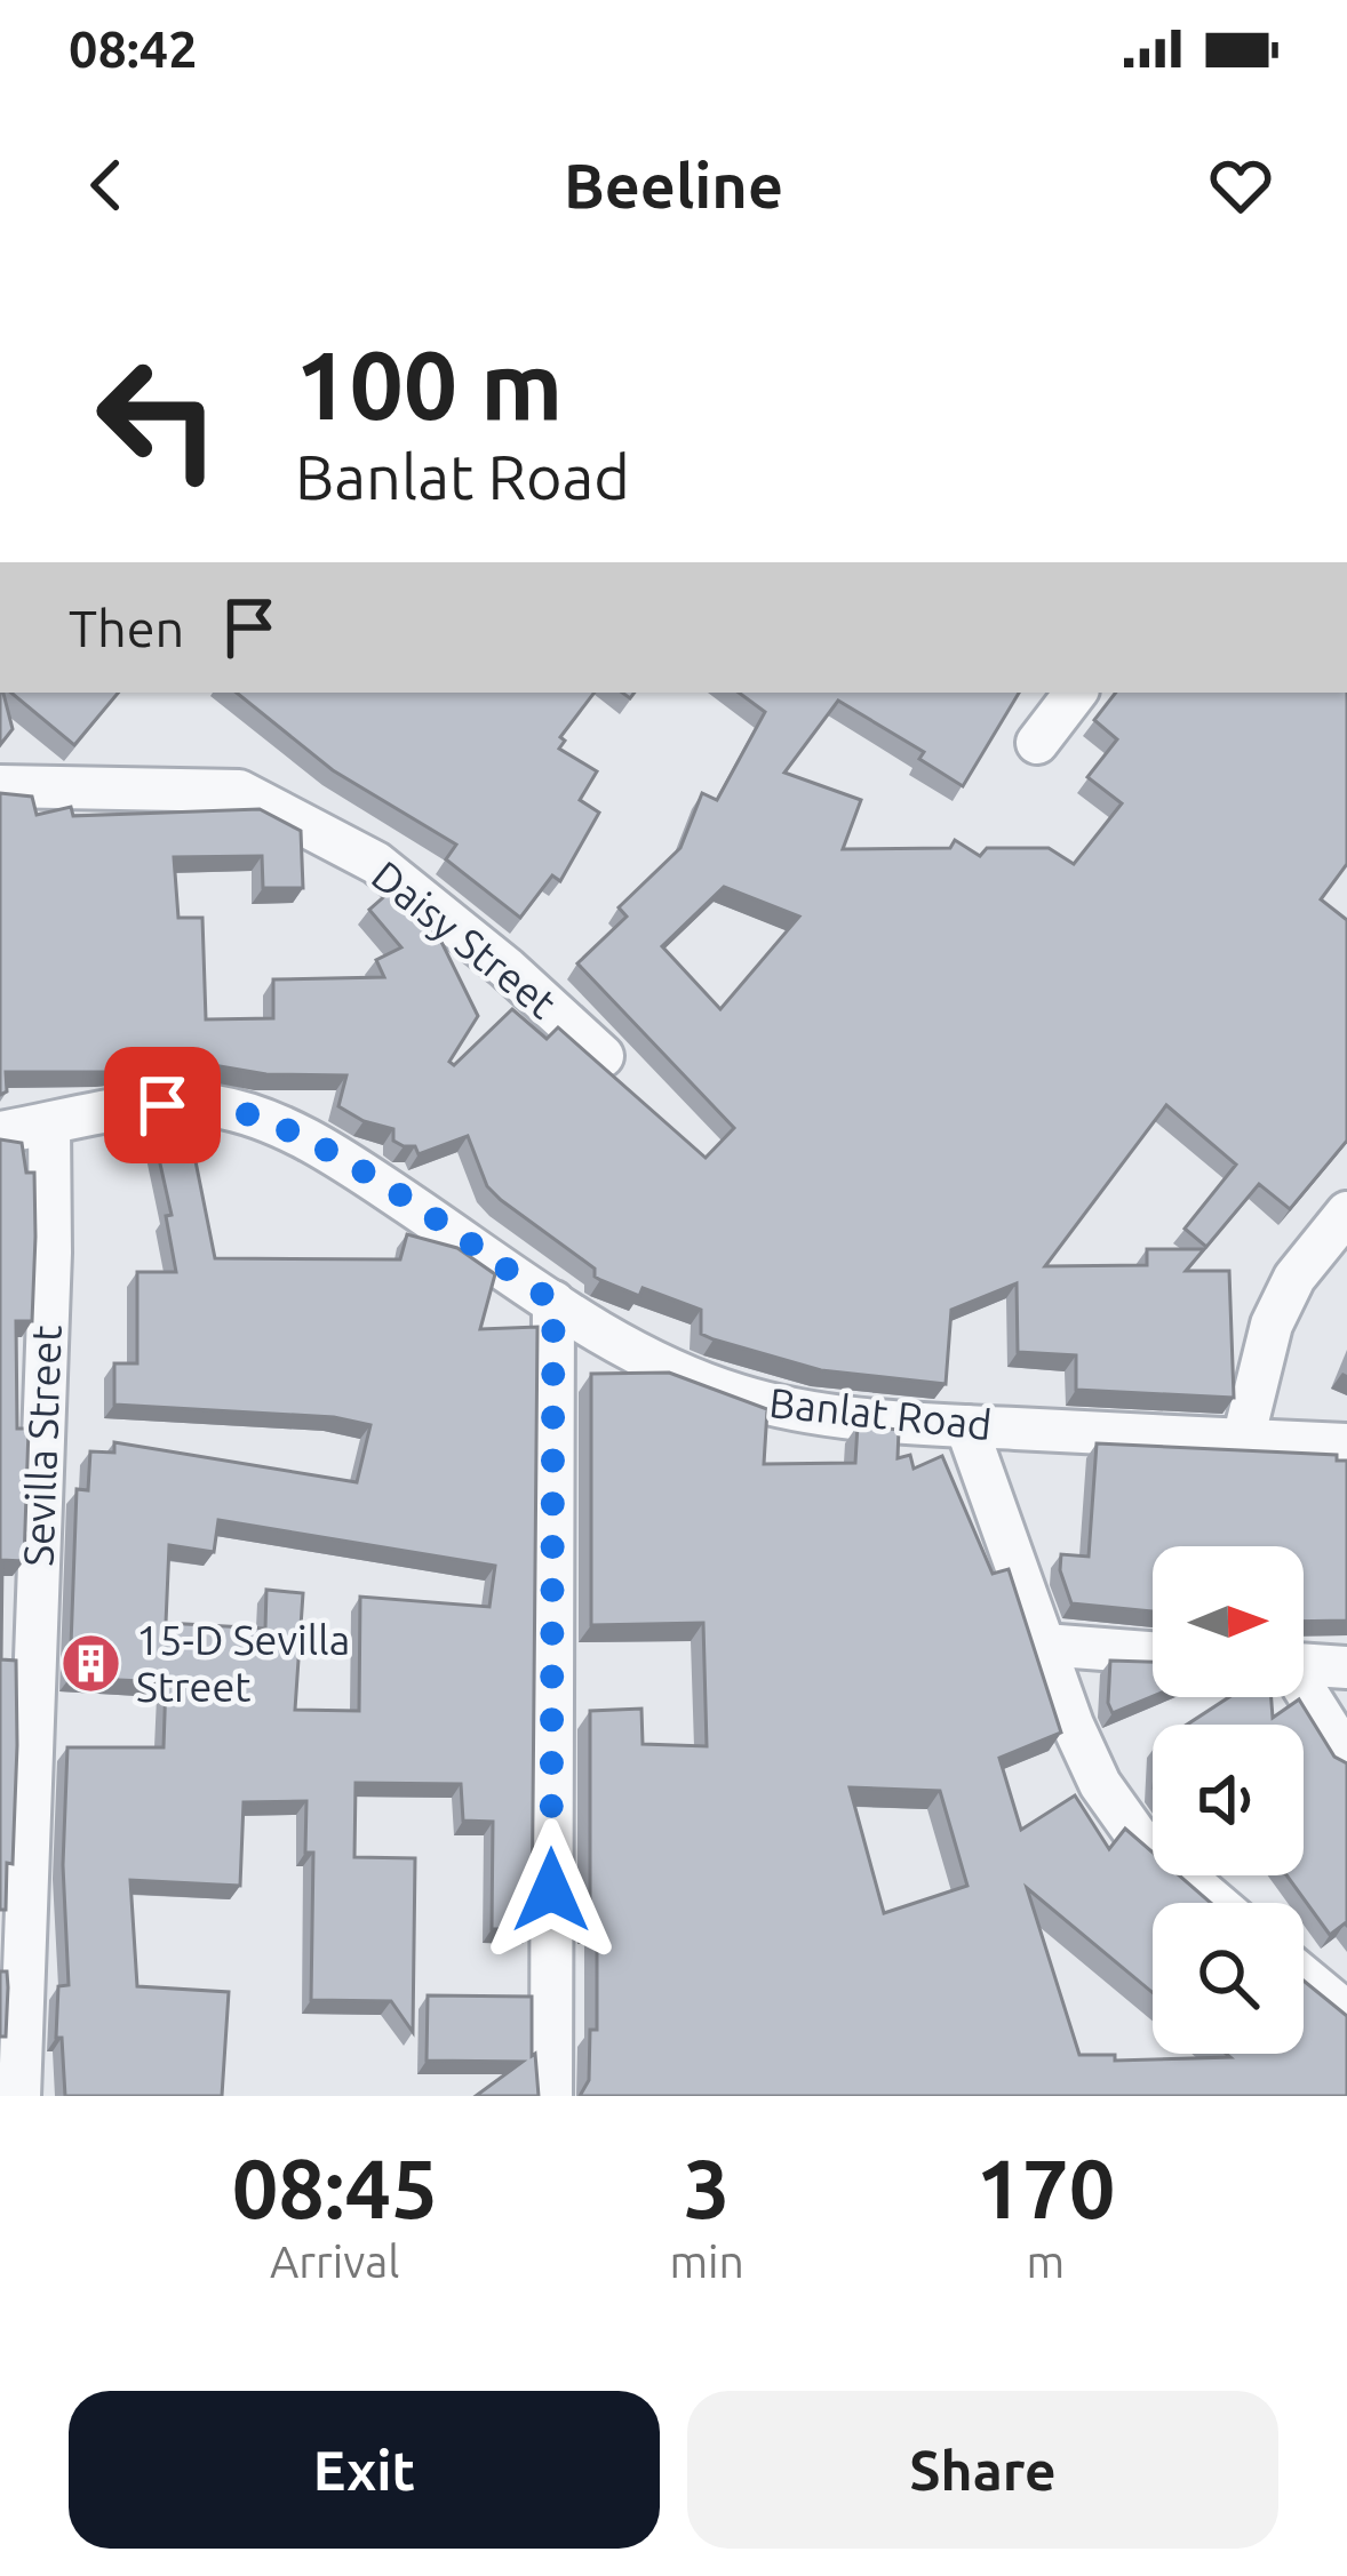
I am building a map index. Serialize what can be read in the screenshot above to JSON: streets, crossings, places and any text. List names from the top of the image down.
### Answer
{
  "streets": {
    "street": ["Daisy Street", "Banlat Road", "Sevilla Street"]
  },
  "crossings": [
    ["Banlat Road", "Sevilla Street"]
  ],
  "places": {
    "building": ["15-D Sevilla Street"]
  },
  "north": "right",
  "page": {
    "status": "08:42",
    "header": "Beeline",
    "turn": ["100 m", "Banlat Road"],
    "then": "Then",
    "eta": [
      "08:45",
      "Arrival",
      "3",
      "min",
      "170",
      "m"
    ],
    "buttons": ["Exit", "Share"]
  }
}
